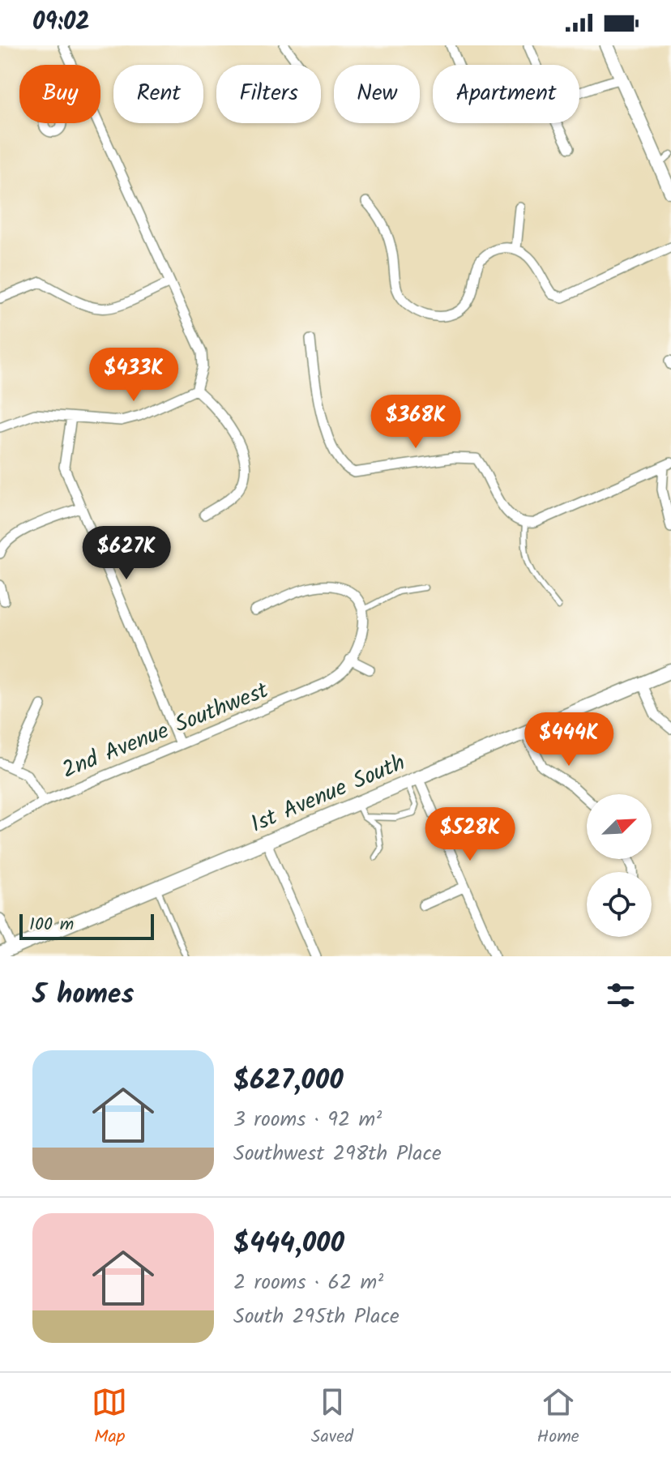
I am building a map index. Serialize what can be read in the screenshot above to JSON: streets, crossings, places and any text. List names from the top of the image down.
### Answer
{
  "streets": {
    "street": ["2nd Avenue Southwest", "1st Avenue South"]
  },
  "scale_bar": "100 m",
  "north": "top right",
  "page": {
    "status": "09:02",
    "chip": [
      "Buy",
      "Rent",
      "Filters",
      "New",
      "Apartment"
    ],
    "price": [
      "$433K",
      "$368K",
      "$627K",
      "$444K",
      "$528K"
    ],
    "scale": "100 m",
    "heading": "5 homes",
    "list": [
      {
        "name": "$627,000",
        "note": "3 rooms · 92 m² · Southwest 298th Place"
      },
      {
        "name": "$444,000",
        "note": "2 rooms · 62 m² · South 295th Place"
      }
    ],
    "tabs": ["Map", "Saved", "Home"]
  }
}
